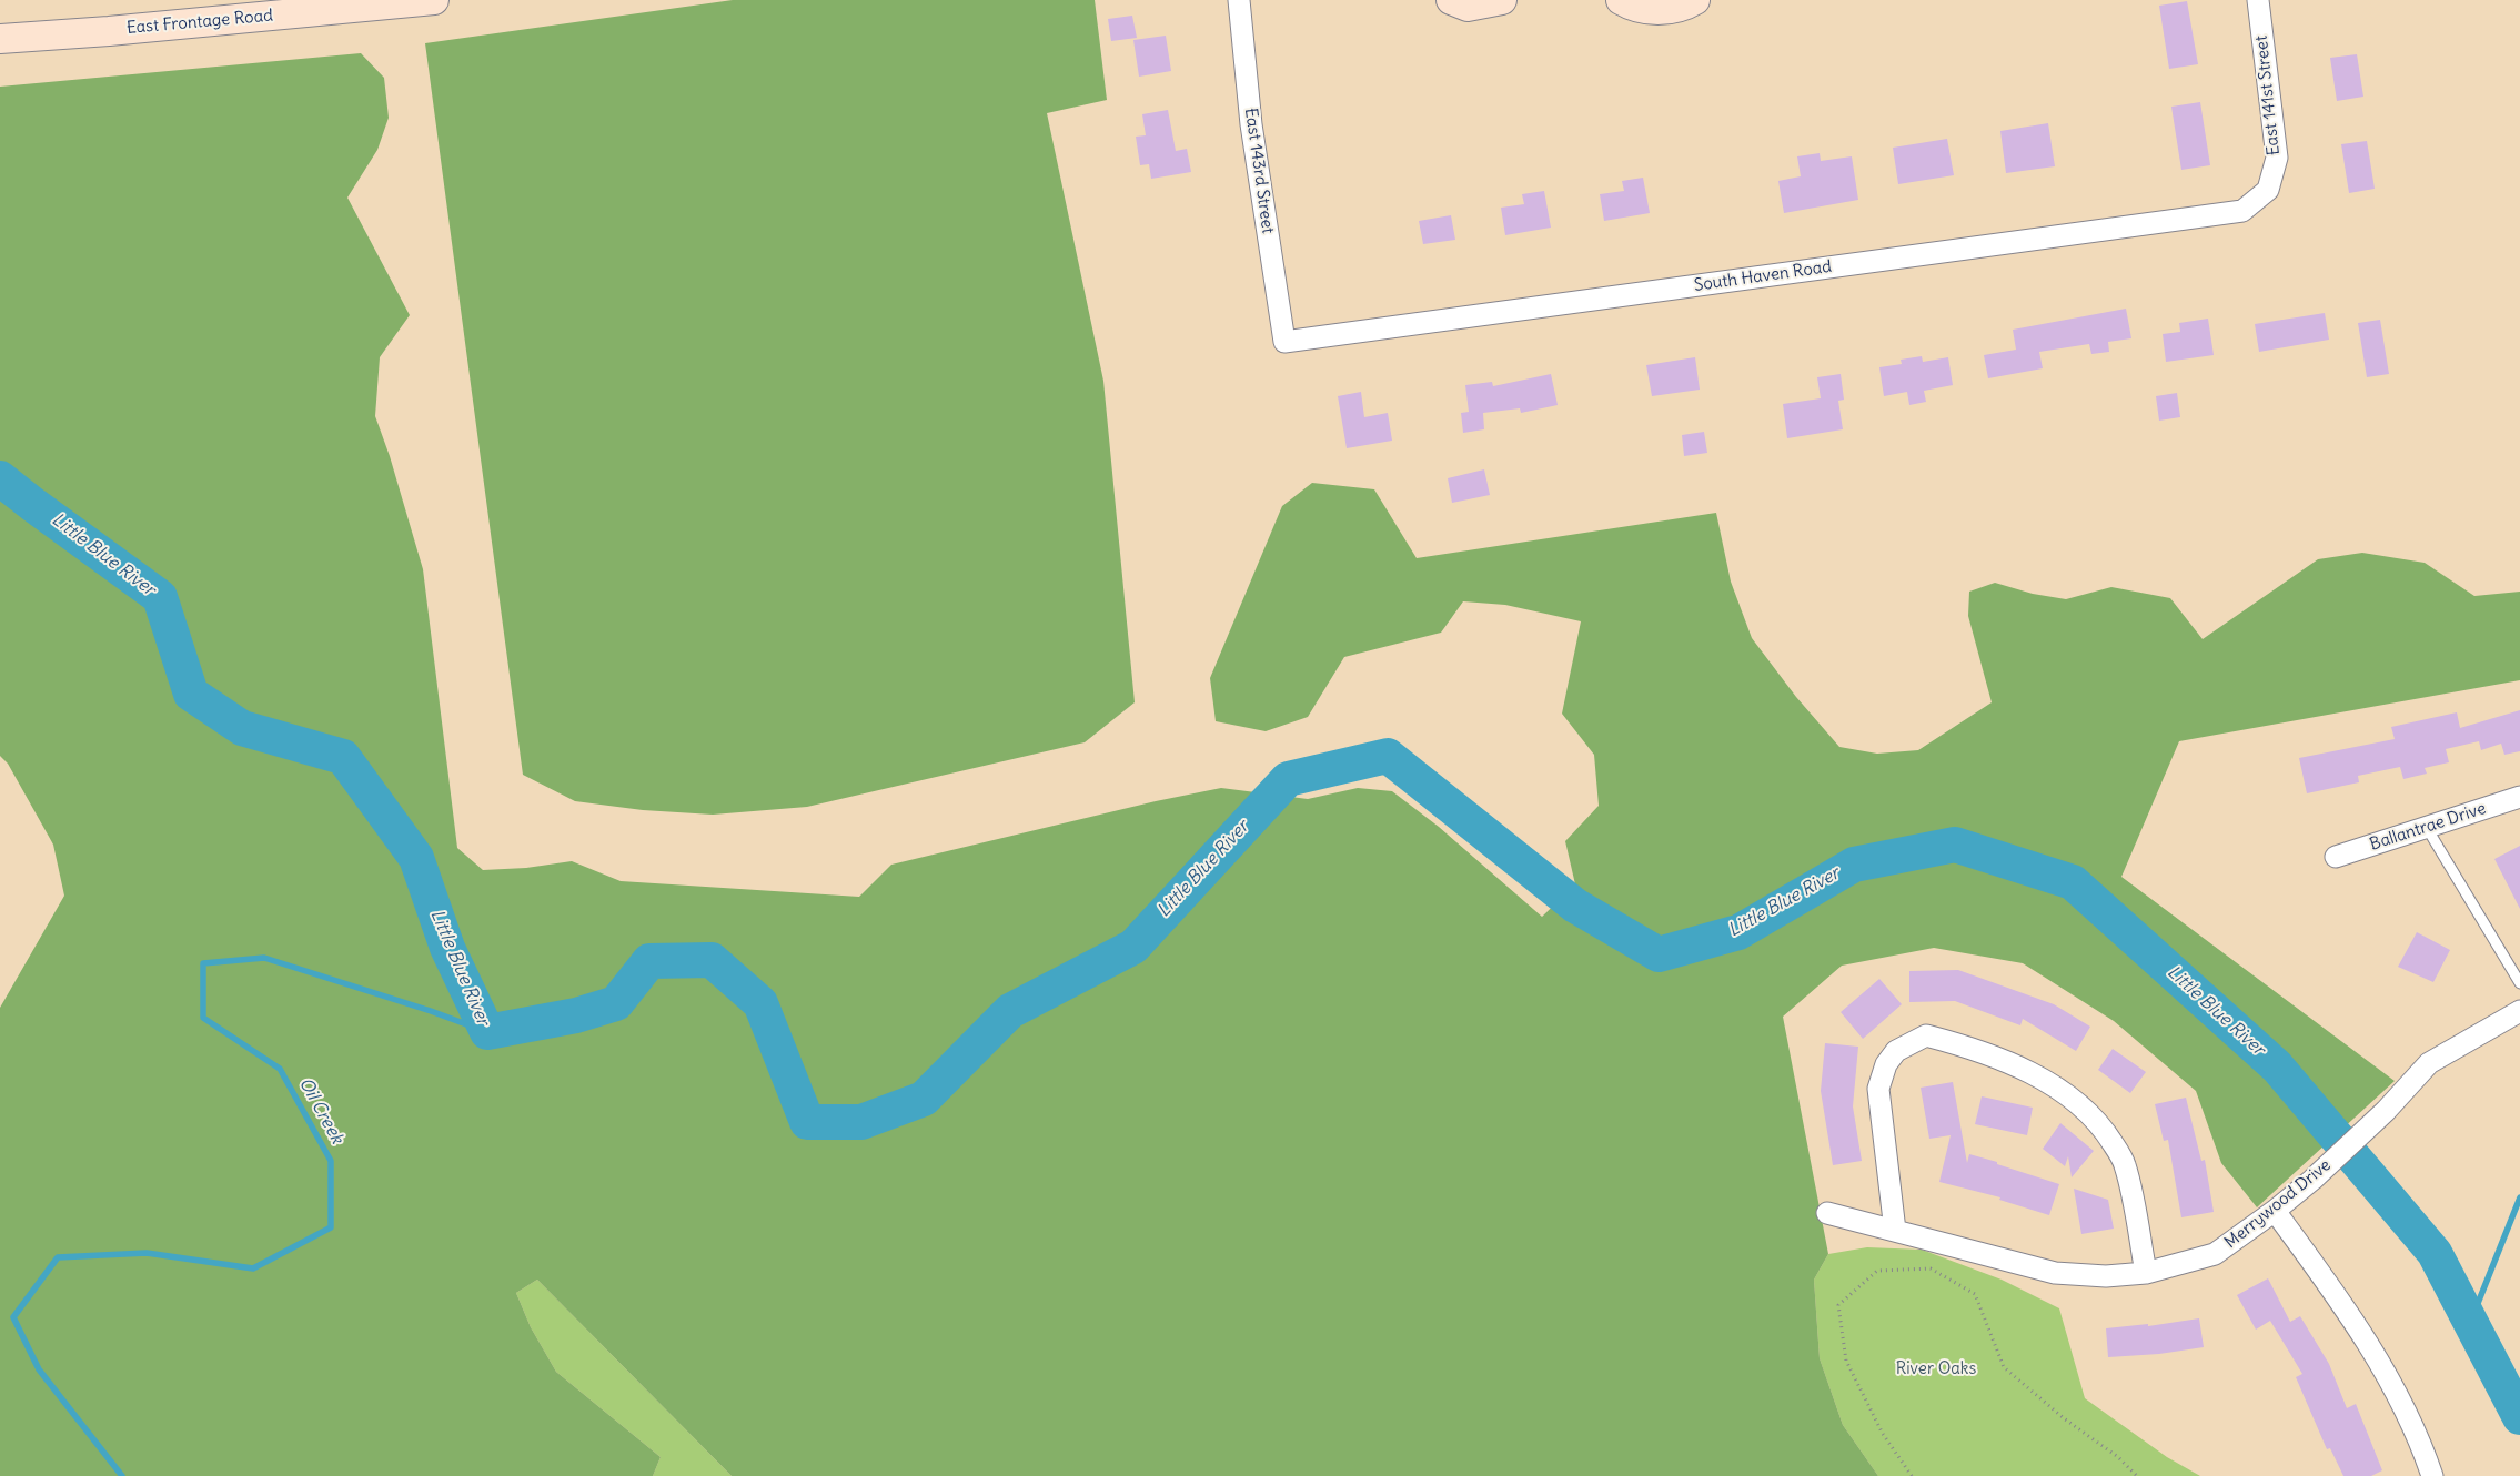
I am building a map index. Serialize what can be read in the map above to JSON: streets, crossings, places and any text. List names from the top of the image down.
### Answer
{
  "streets": {
    "street": [
      "East Frontage Road",
      "East 141st Street",
      "East 143rd Street",
      "South Haven Road",
      "Ballantrae Drive",
      "Merrywood Drive"
    ]
  },
  "crossings": [
    ["East 141st Street", "South Haven Road"],
    ["East 143rd Street", "South Haven Road"]
  ],
  "water": ["Little Blue River", "Oil Creek"],
  "parks": ["River Oaks"]
}
